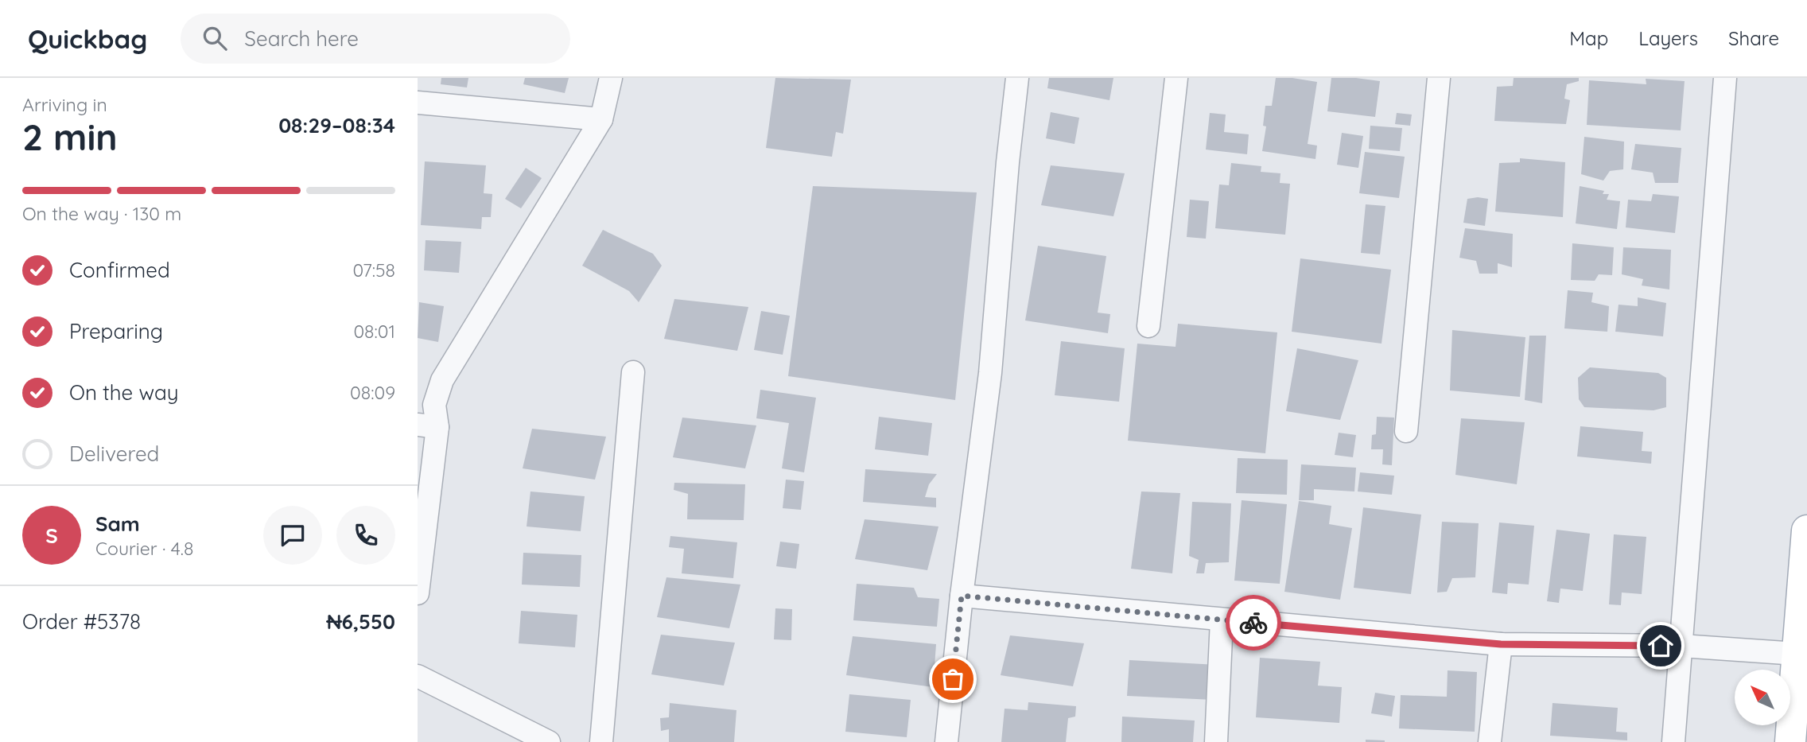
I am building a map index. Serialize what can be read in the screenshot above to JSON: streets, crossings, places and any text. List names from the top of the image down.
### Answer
{
  "north": "top left",
  "page": {
    "header": "Quickbag",
    "search": "Search here",
    "nav": ["Map", "Layers", "Share"],
    "heading": ["2 min", "Arriving in", "08:29–08:34"],
    "panel": [
      "Sam",
      "Courier · 4.8",
      "Order #5378",
      "₦6,550"
    ],
    "bar": "On the way · 130 m",
    "list": [
      ["Confirmed", "07:58"],
      ["Preparing", "08:01"],
      ["On the way", "08:09"],
      "Delivered"
    ],
    "round": "S"
  }
}
